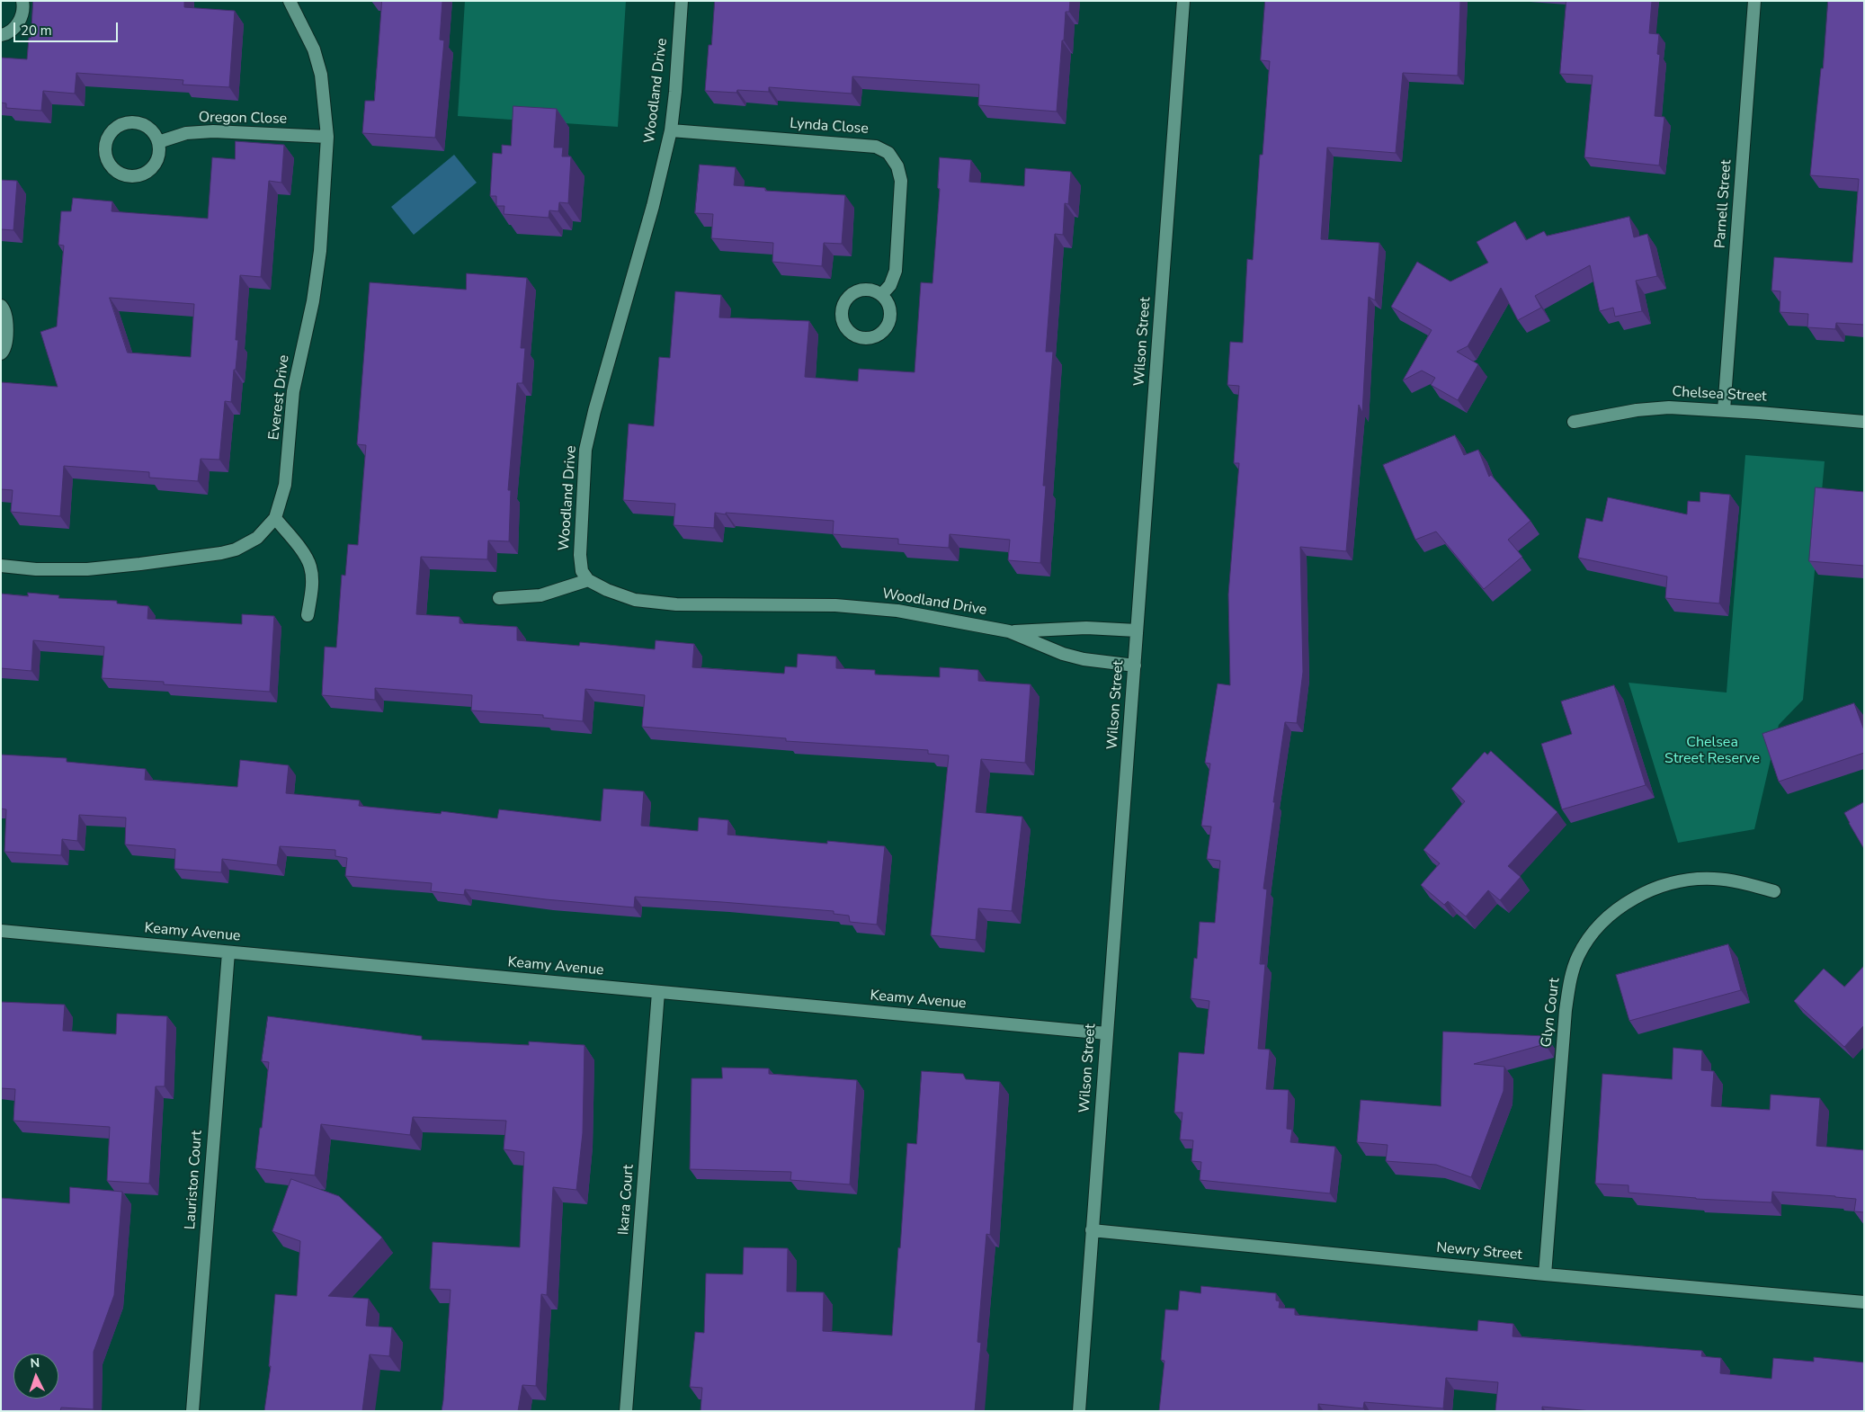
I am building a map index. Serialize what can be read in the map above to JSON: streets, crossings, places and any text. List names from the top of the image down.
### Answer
{
  "streets": {
    "street": [
      "Woodland Drive",
      "Oregon Close",
      "Lynda Close",
      "Parnell Street",
      "Wilson Street",
      "Chelsea Street",
      "Everest Drive",
      "Keamy Avenue",
      "Glyn Court",
      "Lauriston Court",
      "Ikara Court",
      "Newry Street"
    ]
  },
  "crossings": [
    ["Woodland Drive", "Lynda Close"],
    ["Woodland Drive", "Wilson Street"],
    ["Oregon Close", "Everest Drive"],
    ["Parnell Street", "Chelsea Street"],
    ["Wilson Street", "Keamy Avenue"],
    ["Wilson Street", "Newry Street"],
    ["Keamy Avenue", "Lauriston Court"],
    ["Keamy Avenue", "Ikara Court"],
    ["Glyn Court", "Newry Street"]
  ],
  "parks": ["Chelsea Street Reserve"],
  "scale_bar": "20 m",
  "north": "top"
}
